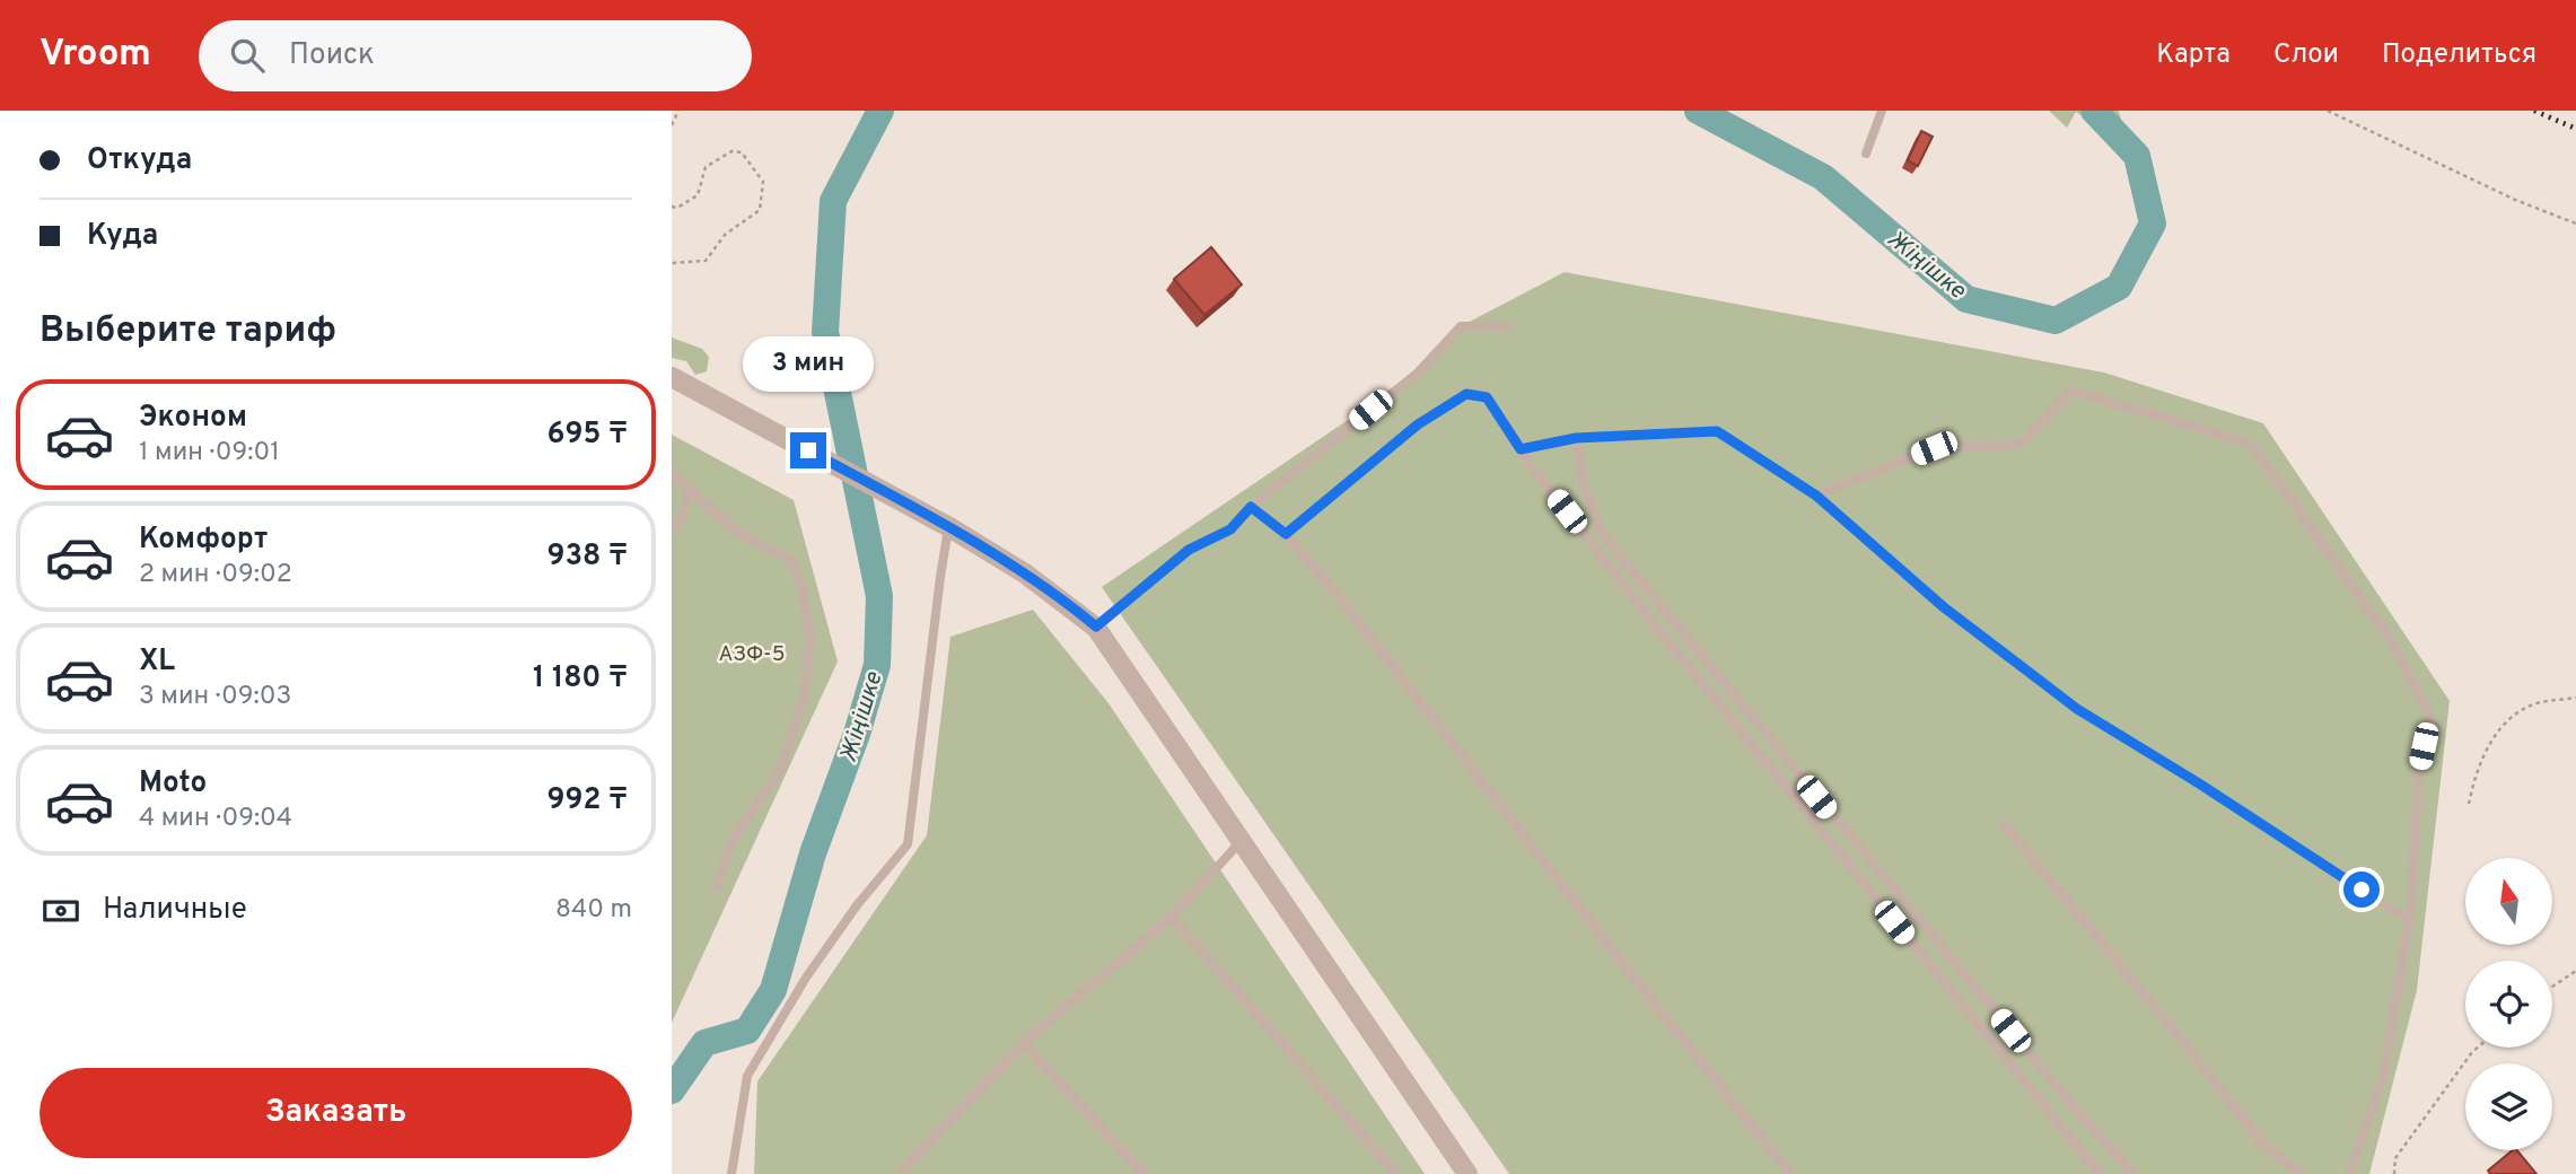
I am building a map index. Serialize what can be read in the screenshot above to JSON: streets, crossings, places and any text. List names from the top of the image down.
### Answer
{
  "water": ["Жіңішке"],
  "parks": ["АЗФ-5"],
  "north": "top",
  "page": {
    "header": "Vroom",
    "search": "Поиск",
    "nav": ["Карта", "Слои", "Поделиться"],
    "banner": ["Откуда", "Куда"],
    "heading": "Выберите тариф",
    "bubble": "3 мин",
    "list": [
      {
        "name": "Эконом",
        "note": "1 мин · 09:01",
        "value": "695 ₸"
      },
      {
        "name": "Комфорт",
        "note": "2 мин · 09:02",
        "value": "938 ₸"
      },
      {
        "name": "XL",
        "note": "3 мин · 09:03",
        "value": "1 180 ₸"
      },
      {
        "name": "Moto",
        "note": "4 мин · 09:04",
        "value": "992 ₸"
      }
    ],
    "pay": ["Наличные", "840 m"],
    "buttons": "Заказать"
  }
}
